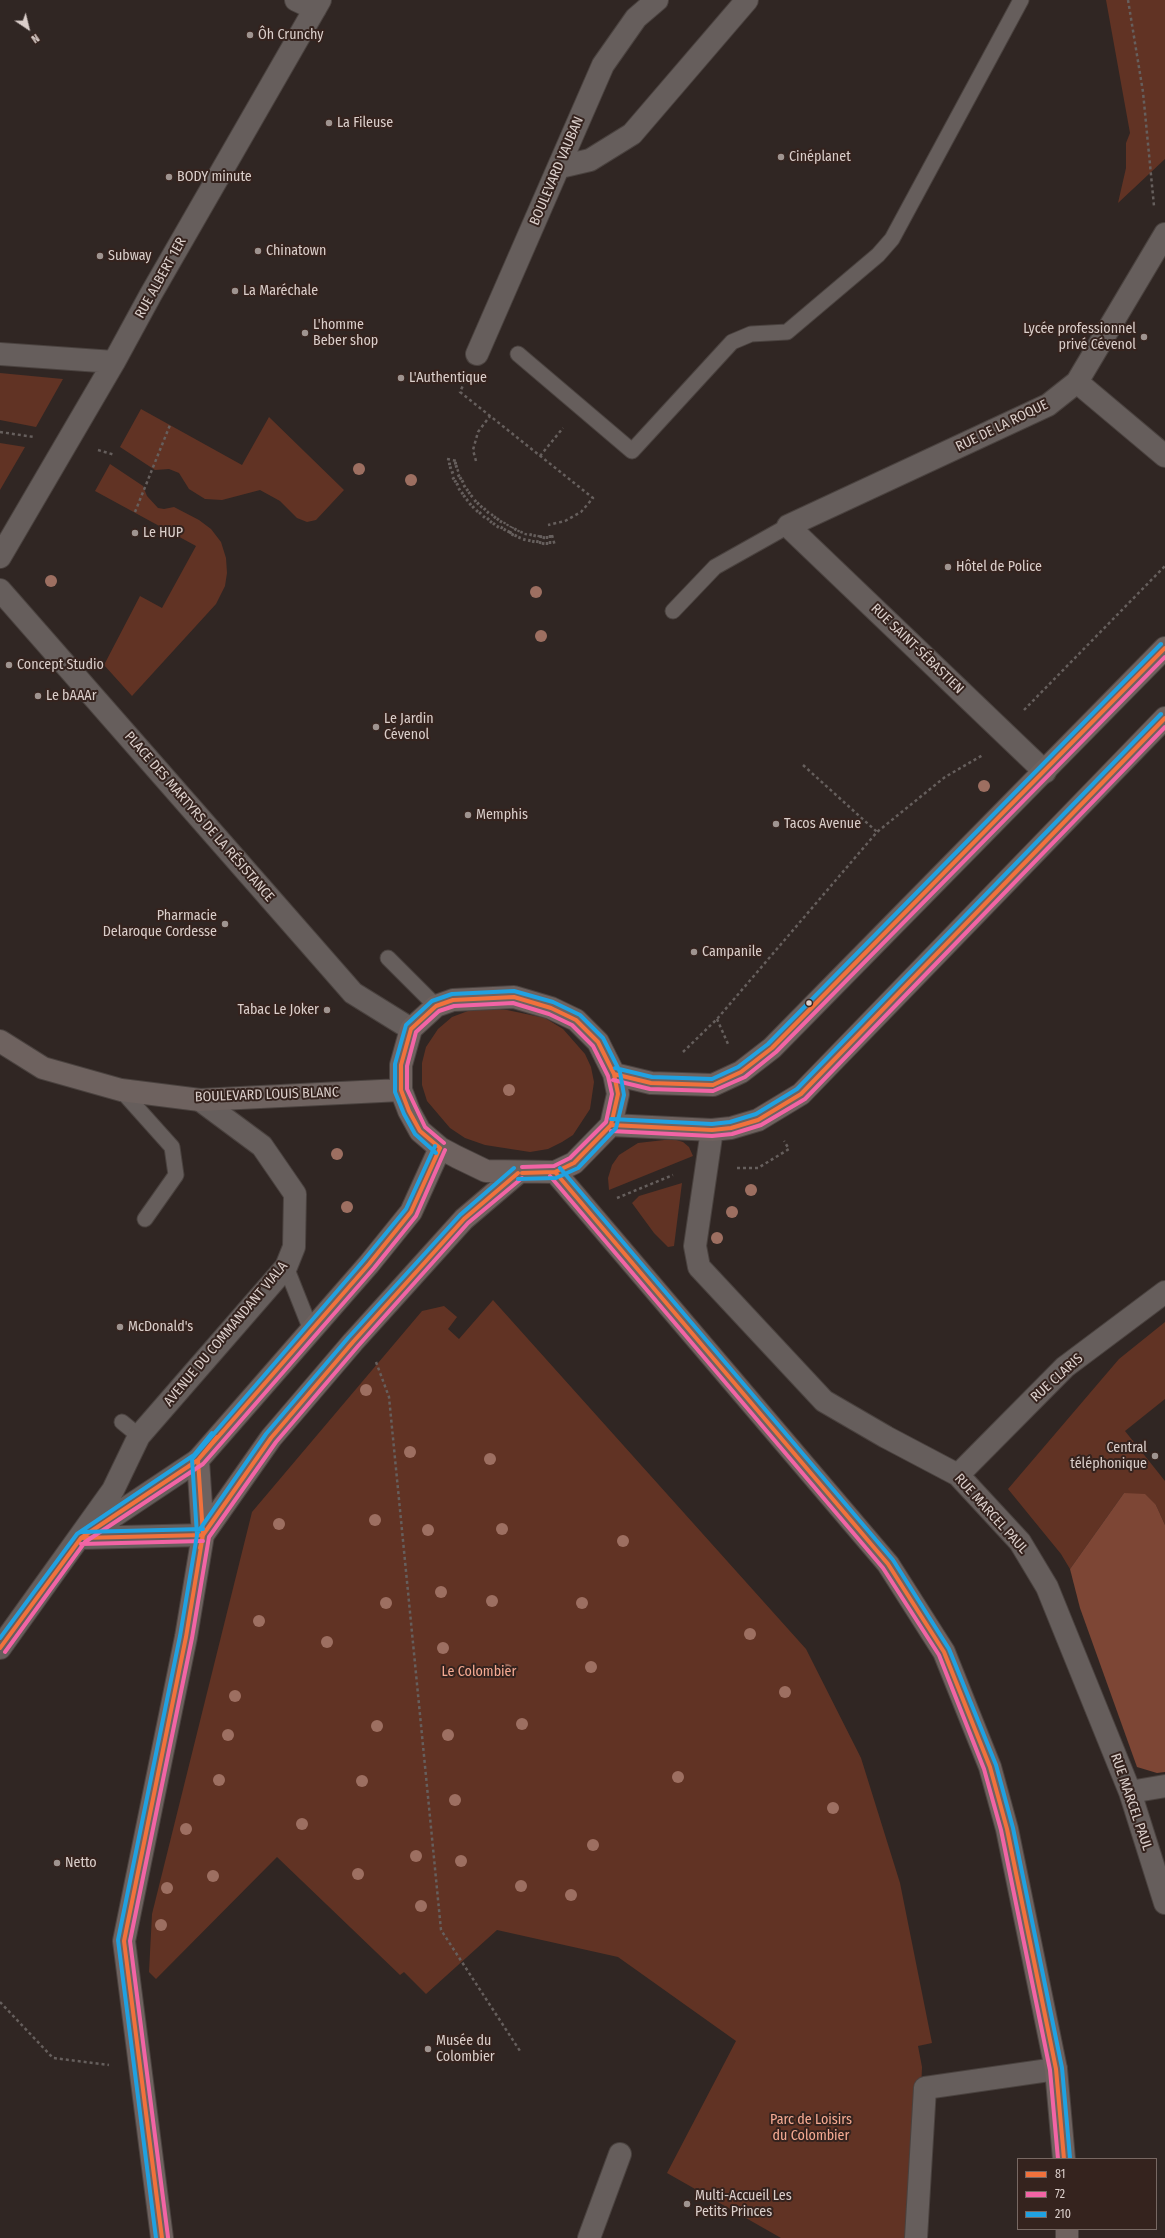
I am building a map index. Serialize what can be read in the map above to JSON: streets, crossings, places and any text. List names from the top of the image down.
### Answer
{
  "streets": {
    "main road": ["BOULEVARD LOUIS BLANC"],
    "street": [
      "BOULEVARD VAUBAN",
      "RUE ALBERT 1ER",
      "RUE DE LA ROQUE",
      "RUE SAINT-SÉBASTIEN",
      "PLACE DES MARTYRS DE LA RÉSISTANCE",
      "AVENUE DU COMMANDANT VIALA",
      "RUE CLARIS",
      "RUE MARCEL PAUL"
    ]
  },
  "crossings": [
    ["RUE DE LA ROQUE", "RUE SAINT-SÉBASTIEN"],
    ["BOULEVARD LOUIS BLANC", "AVENUE DU COMMANDANT VIALA"],
    ["RUE CLARIS", "RUE MARCEL PAUL"]
  ],
  "parks": ["Le Colombier", "Parc de Loisirs du Colombier"],
  "places": [
    "Ôh Crunchy",
    "La Fileuse",
    "Cinéplanet",
    "BODY minute",
    "Chinatown",
    "Subway",
    "La Maréchale",
    "L'homme Beber shop",
    "Lycée professionnel privé Cévenol",
    "L'Authentique",
    "Le HUP",
    "Hôtel de Police",
    "Concept Studio",
    "Le bAAAr",
    "Le Jardin Cévenol",
    "Memphis",
    "Tacos Avenue",
    "Pharmacie Delaroque Cordesse",
    "Campanile",
    "Tabac Le Joker",
    "McDonald's",
    "Central téléphonique",
    "Netto",
    "Musée du Colombier",
    "Multi-Accueil Les Petits Princes"
  ],
  "lines": ["transit line 210", "transit line 81", "transit line 72"],
  "legend": ["81", "72", "210"],
  "north": "bottom right"
}
